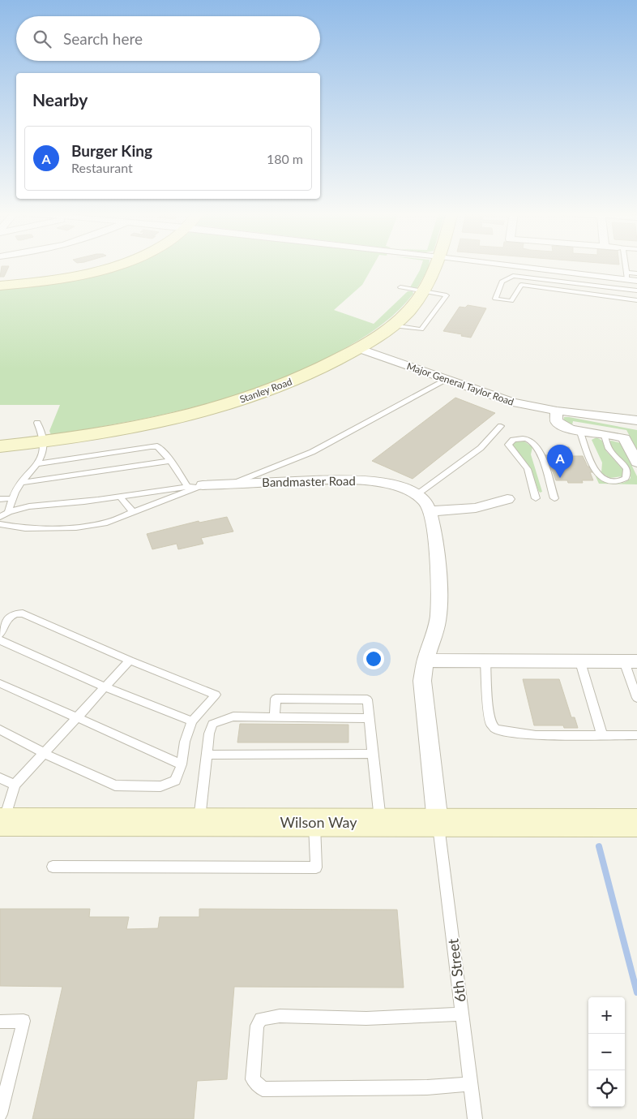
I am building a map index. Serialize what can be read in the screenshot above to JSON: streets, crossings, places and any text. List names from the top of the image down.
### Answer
{
  "streets": {
    "street": [
      "Major General Taylor Road",
      "Stanley Road",
      "Bandmaster Road",
      "Wilson Way"
    ],
    "lane": ["6th Street"]
  },
  "crossings": [
    ["Major General Taylor Road", "Stanley Road"],
    ["Bandmaster Road", "Wilson Way"],
    ["Bandmaster Road", "6th Street"],
    ["Wilson Way", "6th Street"]
  ],
  "page": {
    "search": "Search here",
    "heading": "Nearby",
    "list": [
      {
        "mark": "A",
        "name": "Burger King",
        "note": "Restaurant",
        "value": "180 m"
      }
    ],
    "pins": "A",
    "map_buttons": ["+", "−"]
  }
}
